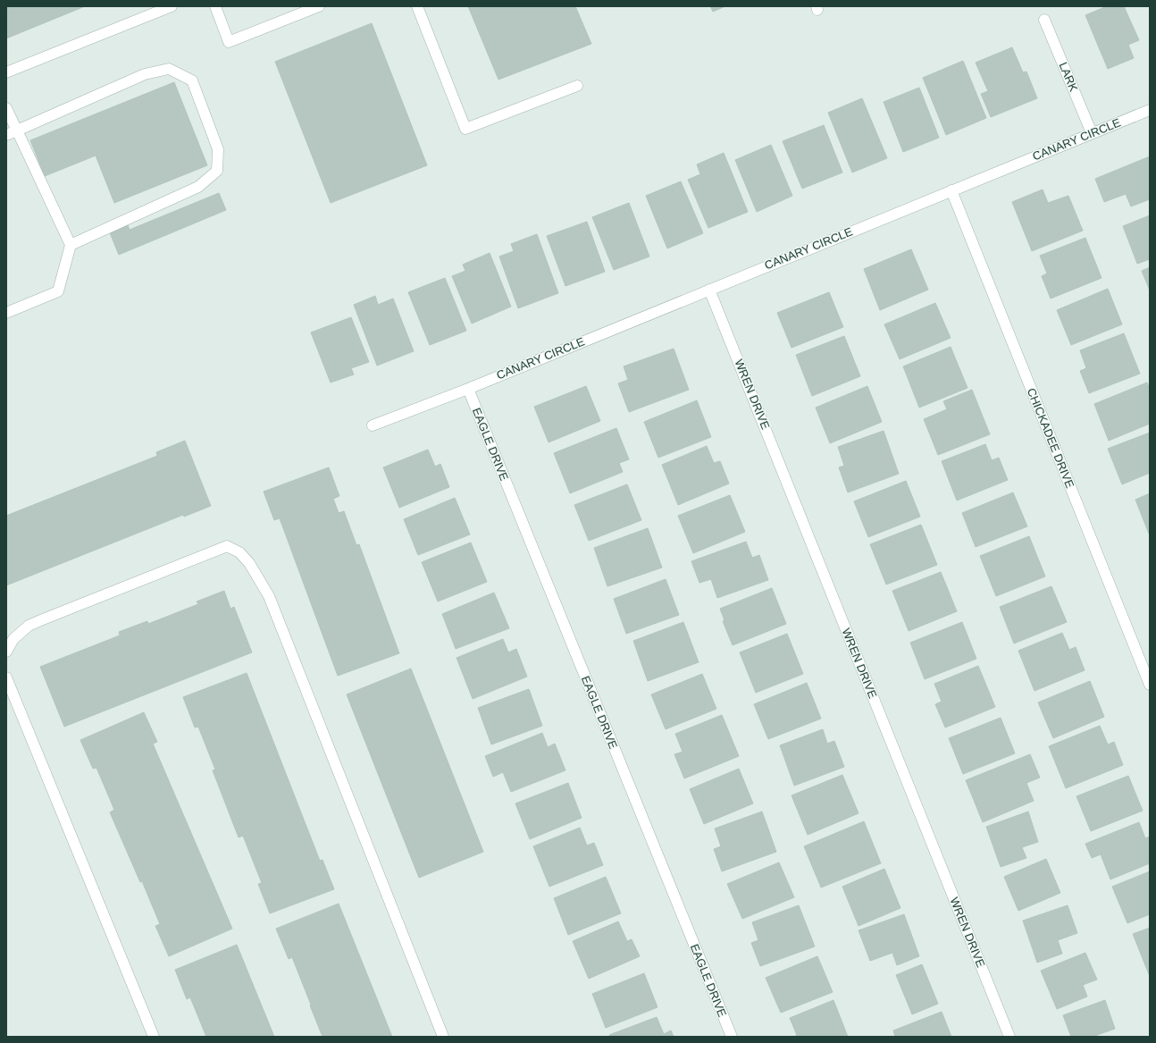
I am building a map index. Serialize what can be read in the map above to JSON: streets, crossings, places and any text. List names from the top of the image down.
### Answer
{
  "streets": {
    "street": [
      "LARK",
      "CANARY CIRCLE",
      "WREN DRIVE",
      "CHICKADEE DRIVE",
      "EAGLE DRIVE"
    ]
  },
  "crossings": [
    ["LARK", "CANARY CIRCLE"],
    ["CANARY CIRCLE", "WREN DRIVE"],
    ["CANARY CIRCLE", "CHICKADEE DRIVE"],
    ["CANARY CIRCLE", "EAGLE DRIVE"]
  ]
}
